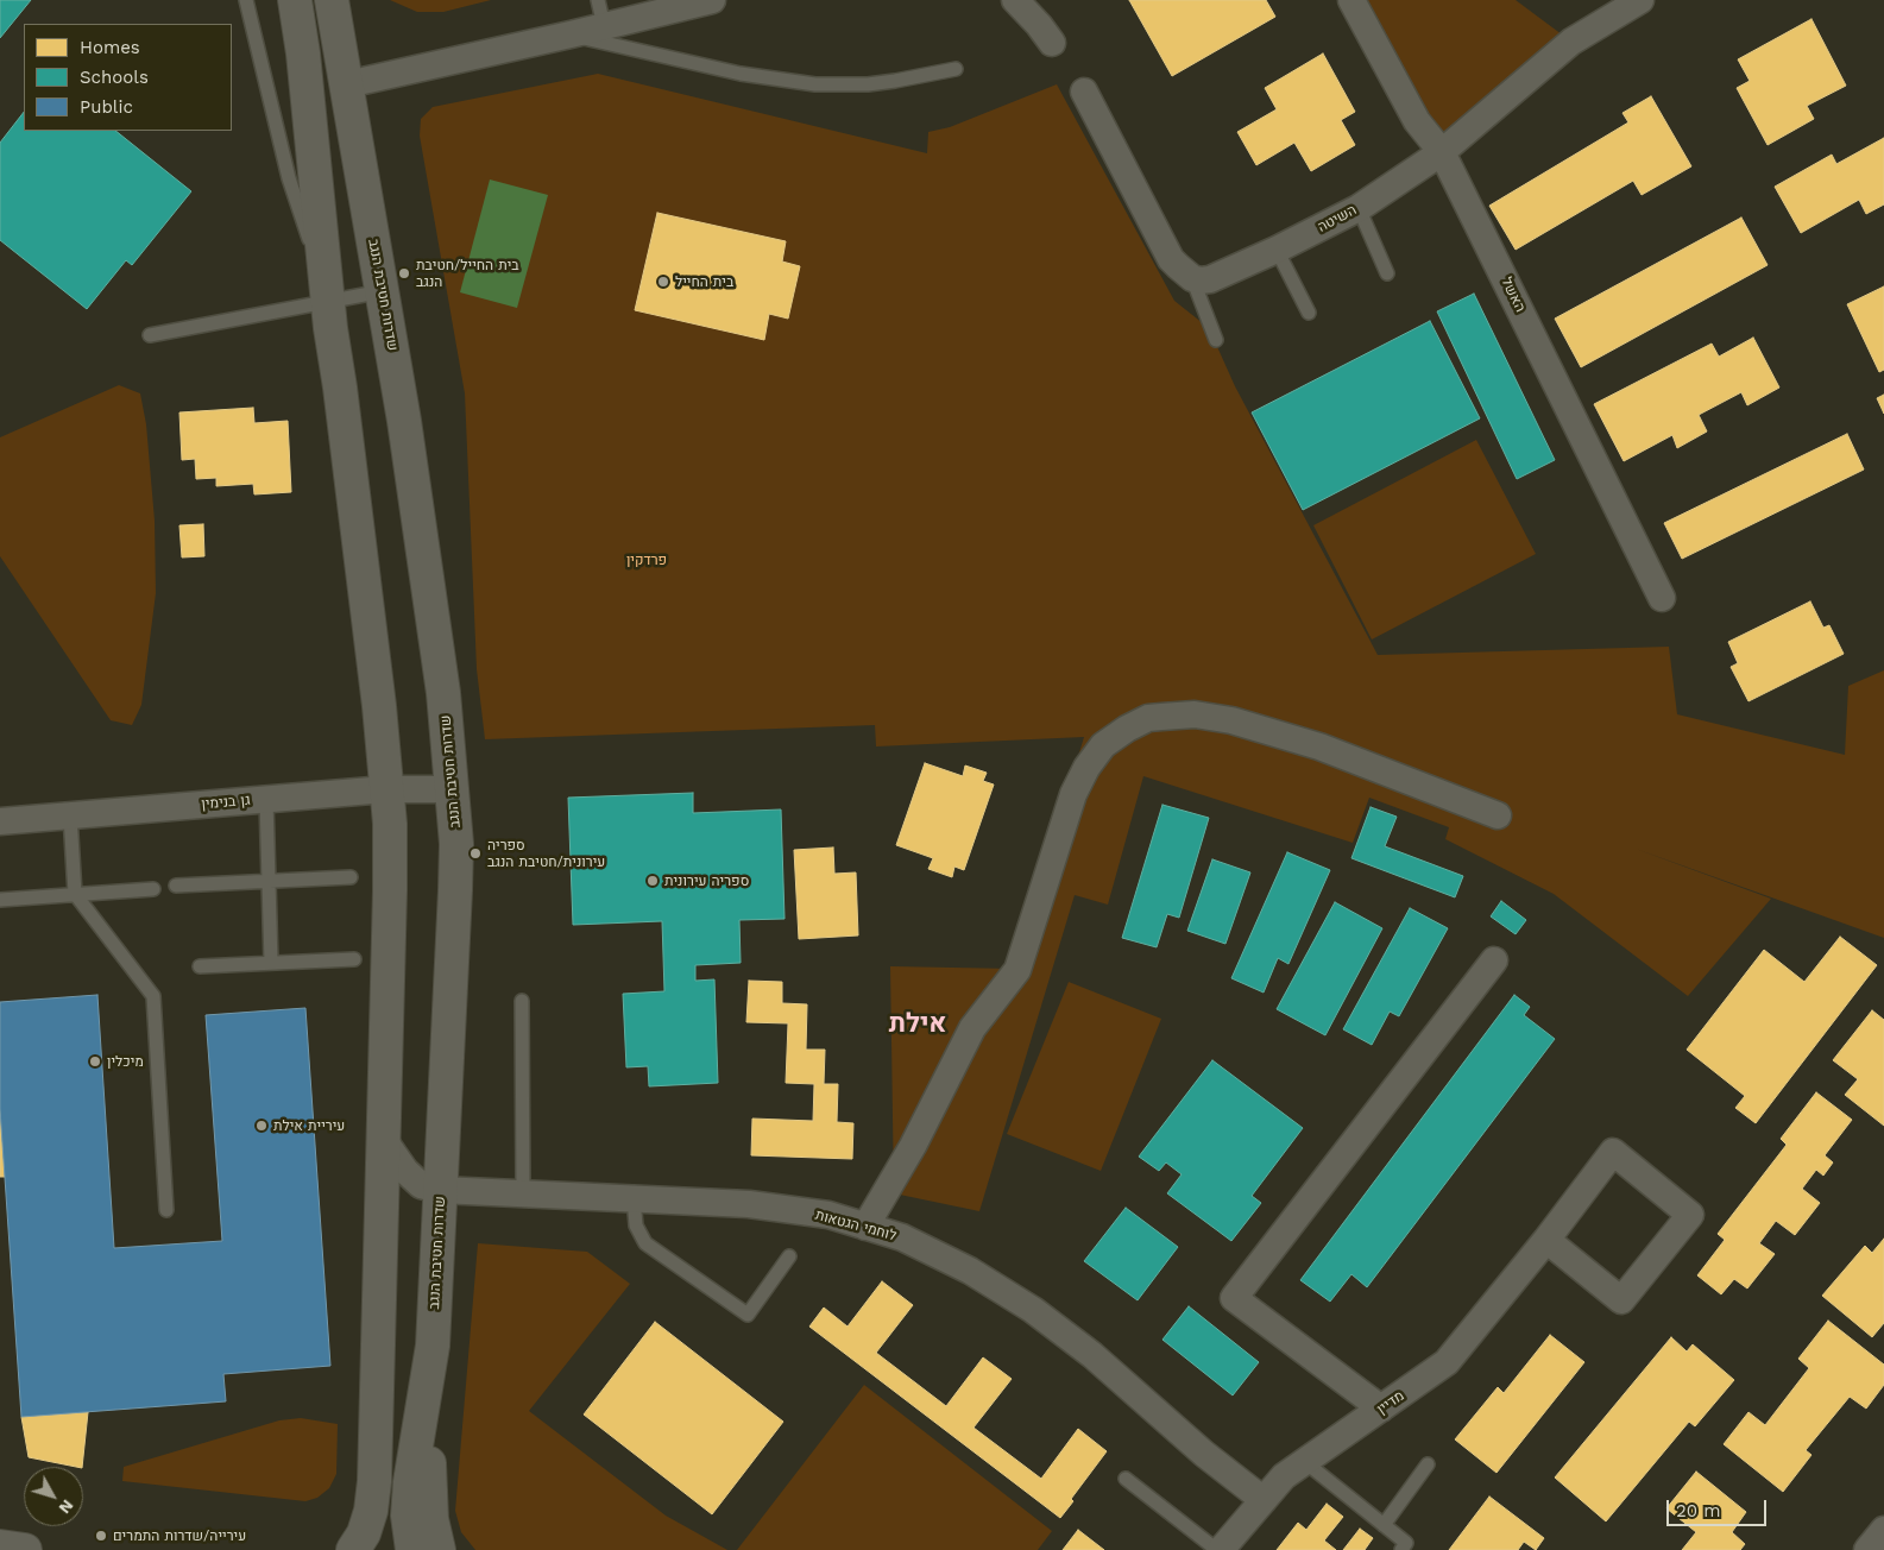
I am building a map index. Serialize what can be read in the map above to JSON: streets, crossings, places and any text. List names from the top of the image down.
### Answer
{
  "streets": {
    "main road": ["שדרות חטיבת הנגב"],
    "street": [
      "השיטה",
      "האשל",
      "גן בנימין",
      "לוחמי הגטאות",
      "מדיין"
    ]
  },
  "crossings": [
    ["השיטה", "האשל"],
    ["שדרות חטיבת הנגב", "גן בנימין"],
    ["שדרות חטיבת הנגב", "לוחמי הגטאות"],
    ["לוחמי הגטאות", "מדיין"]
  ],
  "districts": ["אילת"],
  "parks": ["פרדקין"],
  "places": [
    "בית החייל/חטיבת הנגב",
    "בית החייל",
    "ספריה עירונית/חטיבת הנגב",
    "ספריה עירונית",
    "מיכלין",
    "עיריית אילת",
    "עירייה/שדרות התמרים"
  ],
  "legend": ["Homes", "Schools", "Public"],
  "scale_bar": "20 m",
  "north": "bottom right"
}
